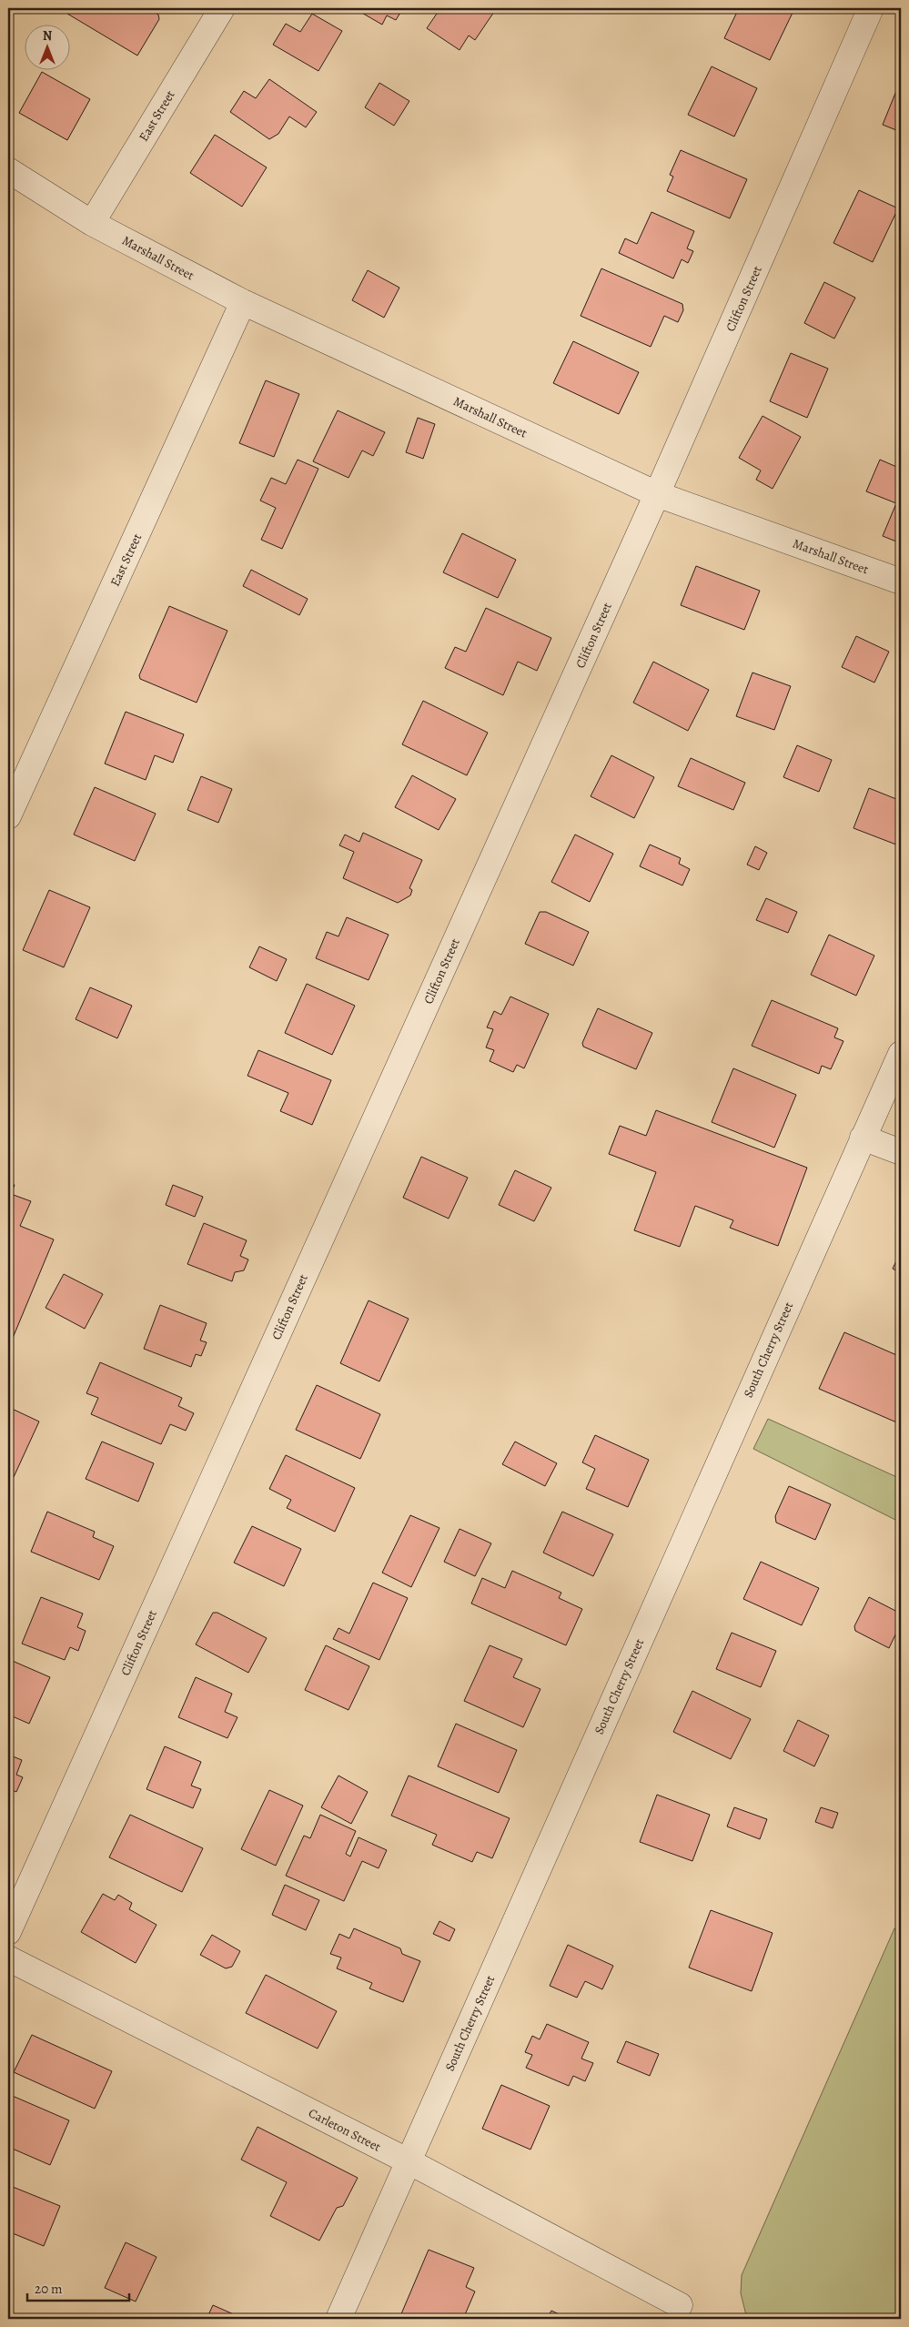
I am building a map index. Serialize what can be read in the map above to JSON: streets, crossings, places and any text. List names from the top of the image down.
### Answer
{
  "streets": {
    "street": [
      "East Street",
      "Marshall Street",
      "Clifton Street",
      "South Cherry Street",
      "Carleton Street"
    ]
  },
  "crossings": [
    ["East Street", "Marshall Street"],
    ["Marshall Street", "Clifton Street"],
    ["South Cherry Street", "Carleton Street"]
  ],
  "scale_bar": "20 m",
  "north": "top"
}
